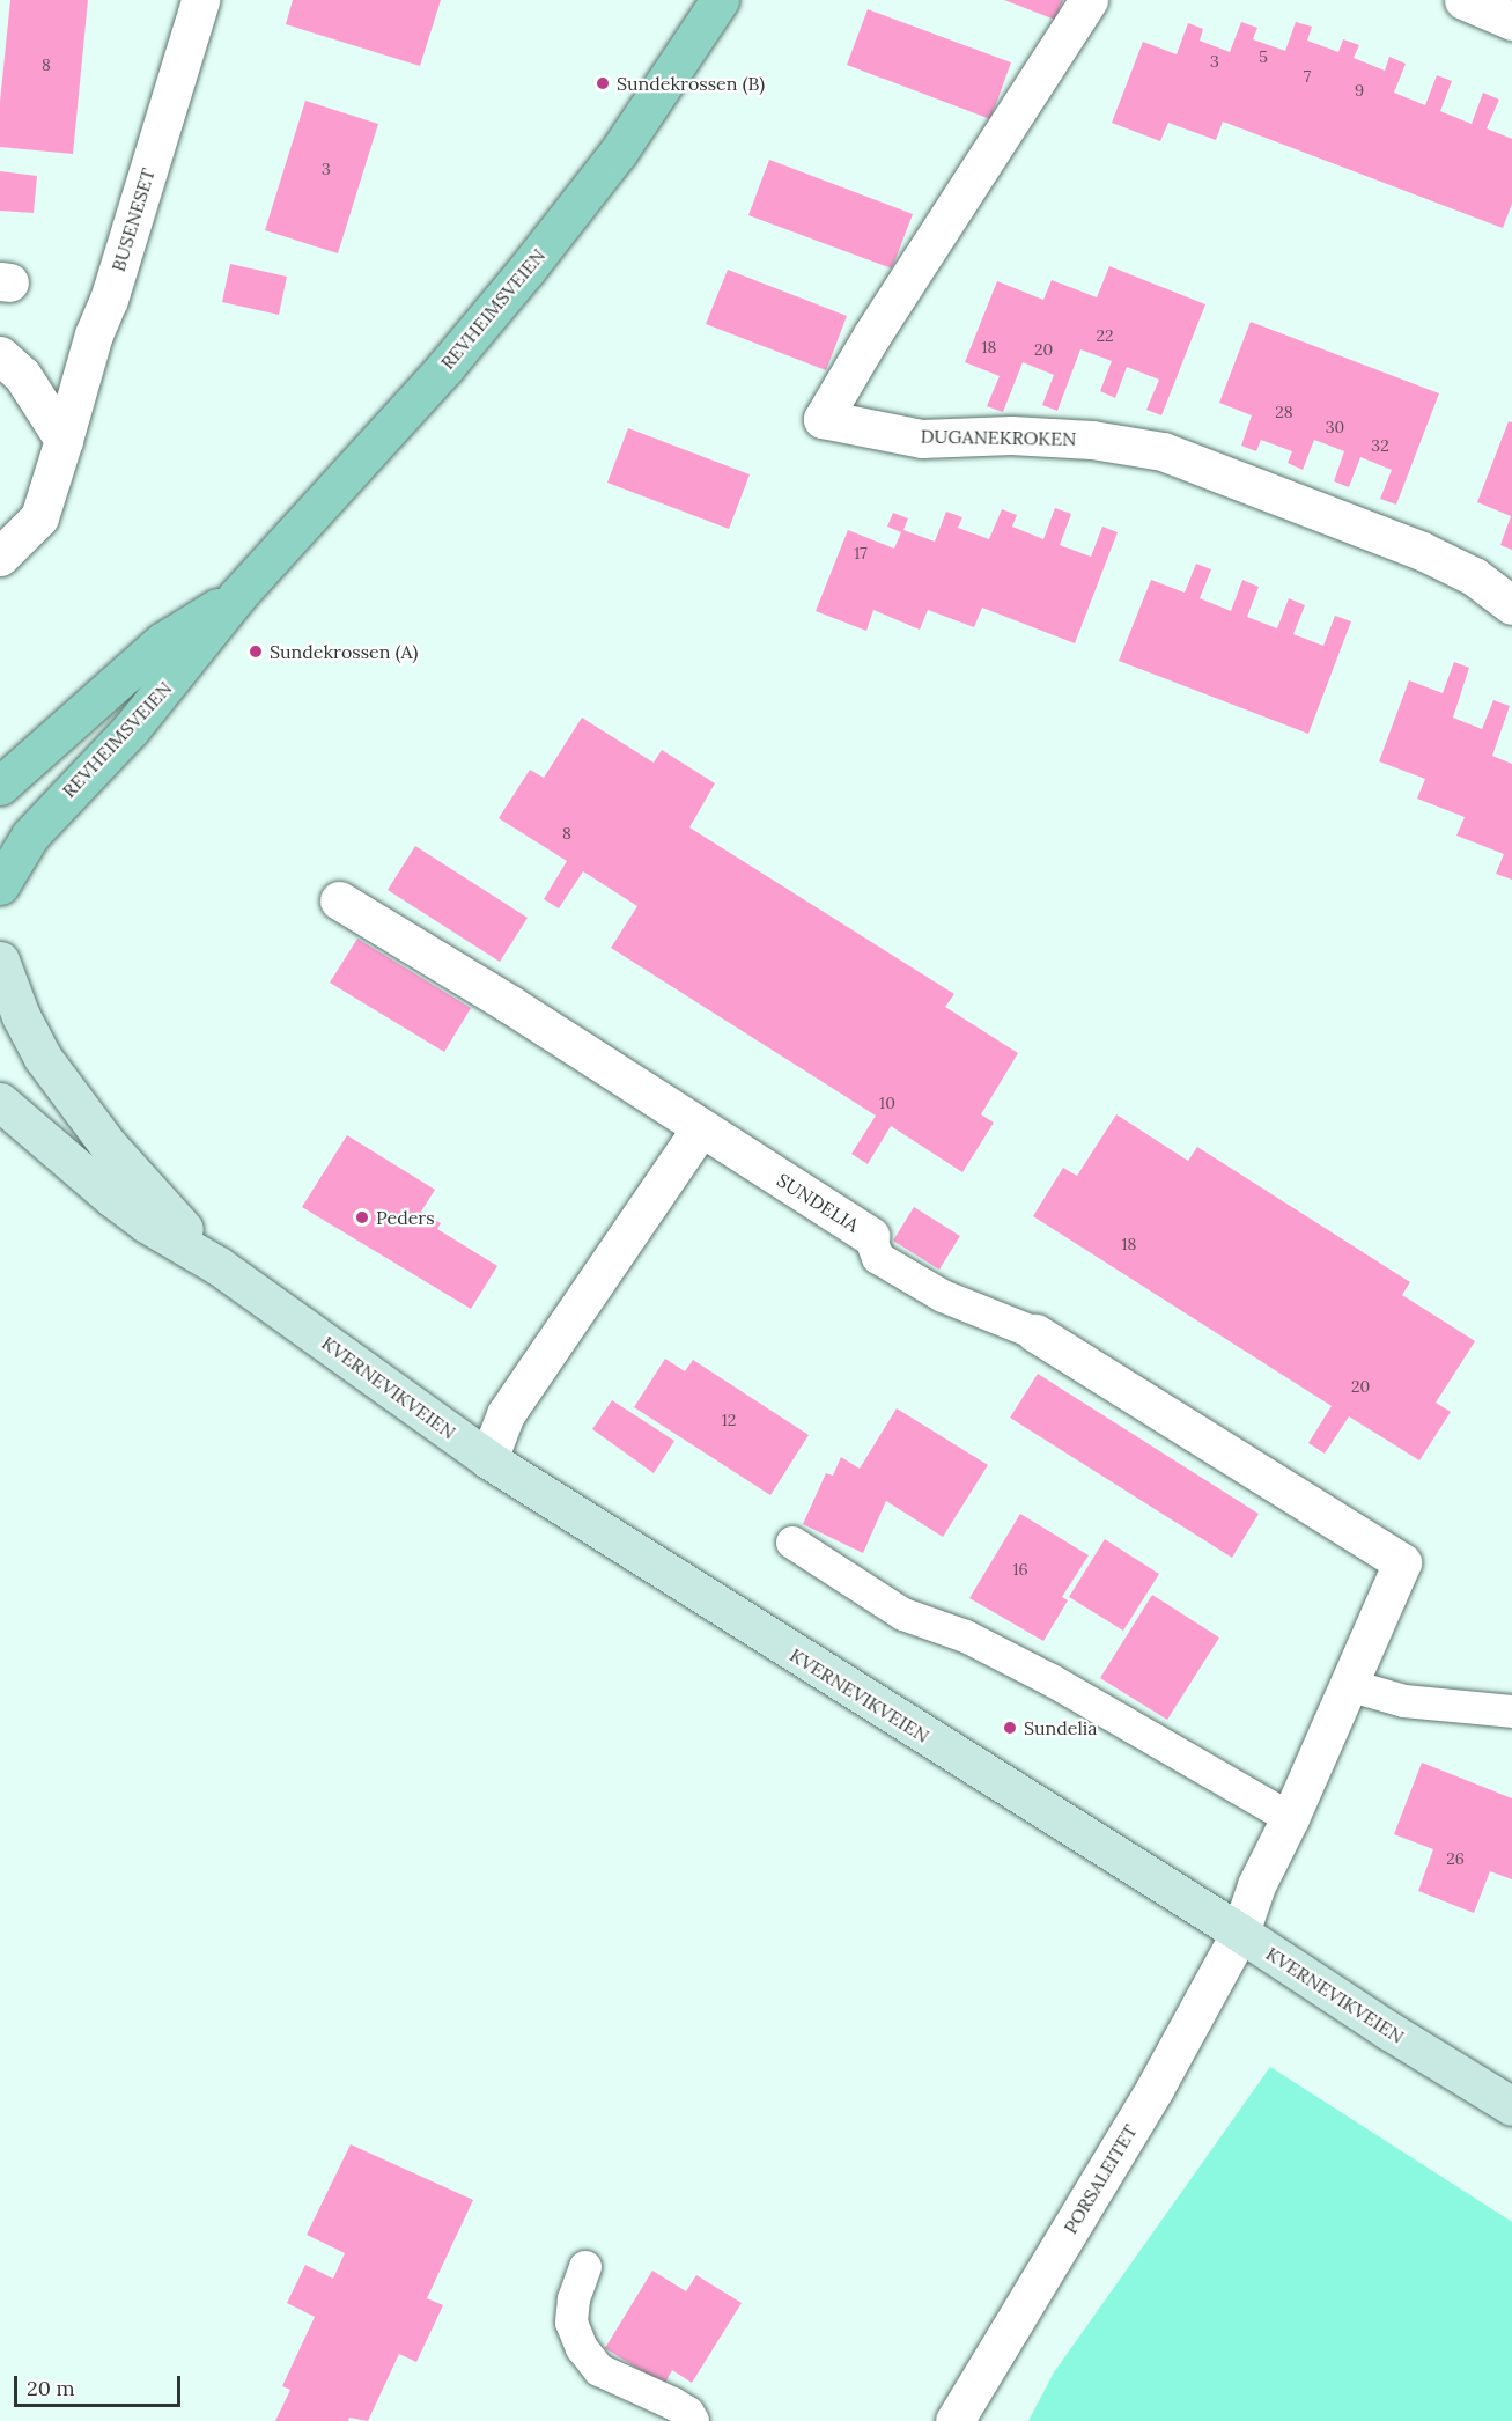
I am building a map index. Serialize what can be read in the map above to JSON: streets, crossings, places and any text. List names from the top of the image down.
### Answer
{
  "streets": {
    "main road": ["REVHEIMSVEIEN", "KVERNEVIKVEIEN"],
    "street": [
      "BUSENESET",
      "DUGANEKROKEN",
      "SUNDELIA",
      "PORSALEITET"
    ]
  },
  "crossings": [
    ["SUNDELIA", "KVERNEVIKVEIEN"],
    ["SUNDELIA", "PORSALEITET"],
    ["KVERNEVIKVEIEN", "PORSALEITET"]
  ],
  "places": [
    "Sundekrossen (B)",
    "Sundekrossen (A)",
    "Peders",
    "Sundelia"
  ],
  "house_numbers": [
    "5",
    "3",
    "8",
    "7",
    "9",
    "3",
    "22",
    "18",
    "20",
    "28",
    "30",
    "32",
    "17",
    "8",
    "10",
    "18",
    "20",
    "12",
    "16",
    "26"
  ],
  "scale_bar": "20 m"
}
